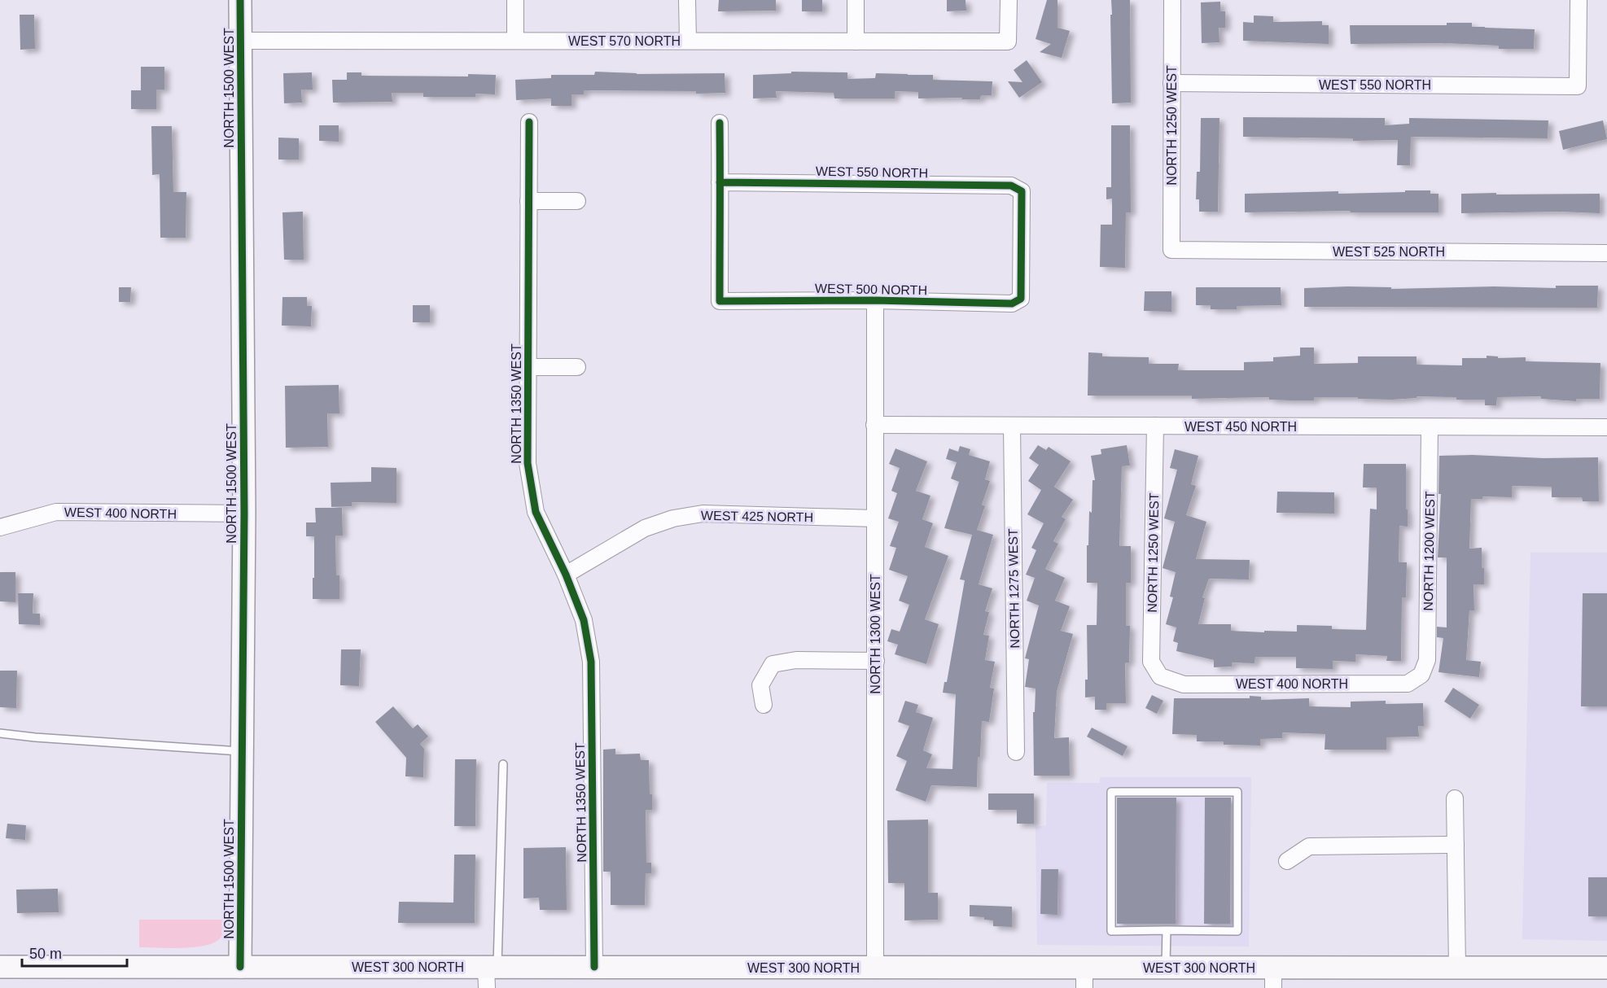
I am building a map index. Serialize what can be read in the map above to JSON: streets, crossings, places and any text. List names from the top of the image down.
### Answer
{
  "streets": {
    "main road": ["NORTH 1500 WEST", "WEST 300 NORTH"],
    "street": [
      "WEST 570 NORTH",
      "WEST 550 NORTH",
      "NORTH 1250 WEST",
      "WEST 525 NORTH",
      "WEST 500 NORTH",
      "NORTH 1350 WEST",
      "WEST 450 NORTH",
      "WEST 400 NORTH",
      "WEST 425 NORTH",
      "NORTH 1200 WEST",
      "NORTH 1275 WEST",
      "NORTH 1300 WEST"
    ]
  },
  "crossings": [
    ["WEST 570 NORTH", "NORTH 1500 WEST"],
    ["WEST 550 NORTH", "NORTH 1250 WEST"],
    ["WEST 550 NORTH", "WEST 500 NORTH"],
    ["NORTH 1500 WEST", "WEST 400 NORTH"],
    ["NORTH 1500 WEST", "WEST 300 NORTH"],
    ["NORTH 1250 WEST", "WEST 525 NORTH"],
    ["NORTH 1250 WEST", "WEST 450 NORTH"],
    ["NORTH 1250 WEST", "WEST 400 NORTH"],
    ["WEST 500 NORTH", "NORTH 1300 WEST"],
    ["NORTH 1350 WEST", "WEST 425 NORTH"],
    ["NORTH 1350 WEST", "WEST 300 NORTH"],
    ["WEST 450 NORTH", "NORTH 1200 WEST"],
    ["WEST 450 NORTH", "NORTH 1275 WEST"],
    ["WEST 450 NORTH", "NORTH 1300 WEST"],
    ["WEST 400 NORTH", "NORTH 1200 WEST"],
    ["WEST 425 NORTH", "NORTH 1300 WEST"],
    ["NORTH 1300 WEST", "WEST 300 NORTH"]
  ],
  "scale_bar": "50 m"
}
